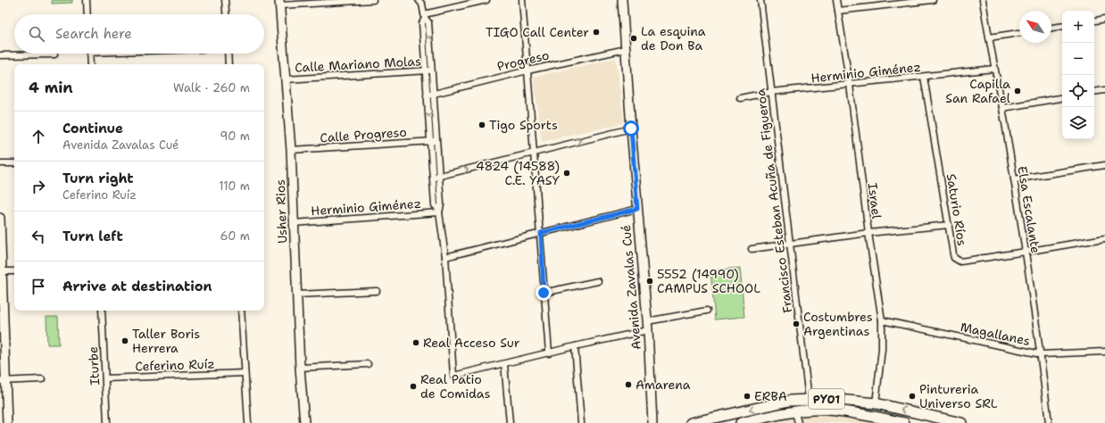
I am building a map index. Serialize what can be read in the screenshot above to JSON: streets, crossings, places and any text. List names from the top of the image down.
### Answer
{
  "streets": {
    "highway": ["PY01"],
    "main road": ["Usher Rios", "Avenida Zavalas Cué"],
    "street": [
      "Progreso",
      "Calle Mariano Molas",
      "Herminio Giménez",
      "Calle Progreso",
      "Francisco Esteban Acuña de Figueroa",
      "Israel",
      "Saturio Ríos",
      "Elsa Escalante",
      "Magallanes",
      "Ceferino Ruíz",
      "Iturbe"
    ]
  },
  "crossings": [
    ["Progreso", "Avenida Zavalas Cué"],
    ["Calle Mariano Molas", "Usher Rios"],
    ["Herminio Giménez", "Francisco Esteban Acuña de Figueroa"],
    ["Herminio Giménez", "Israel"],
    ["Herminio Giménez", "Saturio Ríos"],
    ["Herminio Giménez", "Elsa Escalante"],
    ["Herminio Giménez", "Usher Rios"],
    ["Calle Progreso", "Usher Rios"],
    ["Francisco Esteban Acuña de Figueroa", "PY01"],
    ["Israel", "Magallanes"],
    ["Israel", "PY01"],
    ["Saturio Ríos", "Elsa Escalante"],
    ["Elsa Escalante", "Magallanes"],
    ["Ceferino Ruíz", "Iturbe"]
  ],
  "places": [
    "TIGO Call Center",
    "La esquina de Don Ba",
    "Capilla San Rafael",
    "Tigo Sports",
    "4824 (14588) C.E. YASY",
    "5552 (14990) CAMPUS SCHOOL",
    "Costumbres Argentinas",
    "Taller Boris Herrera",
    "Real Acceso Sur",
    "Amarena",
    "Real Patio de Comidas",
    "ERBA",
    "Pintureria Universo SRL"
  ],
  "north": "top left",
  "page": {
    "map_buttons": ["+", "−"],
    "search": "Search here",
    "heading": ["4 min", "Walk · 260 m"],
    "list": [
      ["Continue", "Avenida Zavalas Cué", "90 m"],
      ["Turn right", "Ceferino Ruíz", "110 m"],
      ["Turn left", "60 m"],
      "Arrive at destination"
    ]
  }
}
